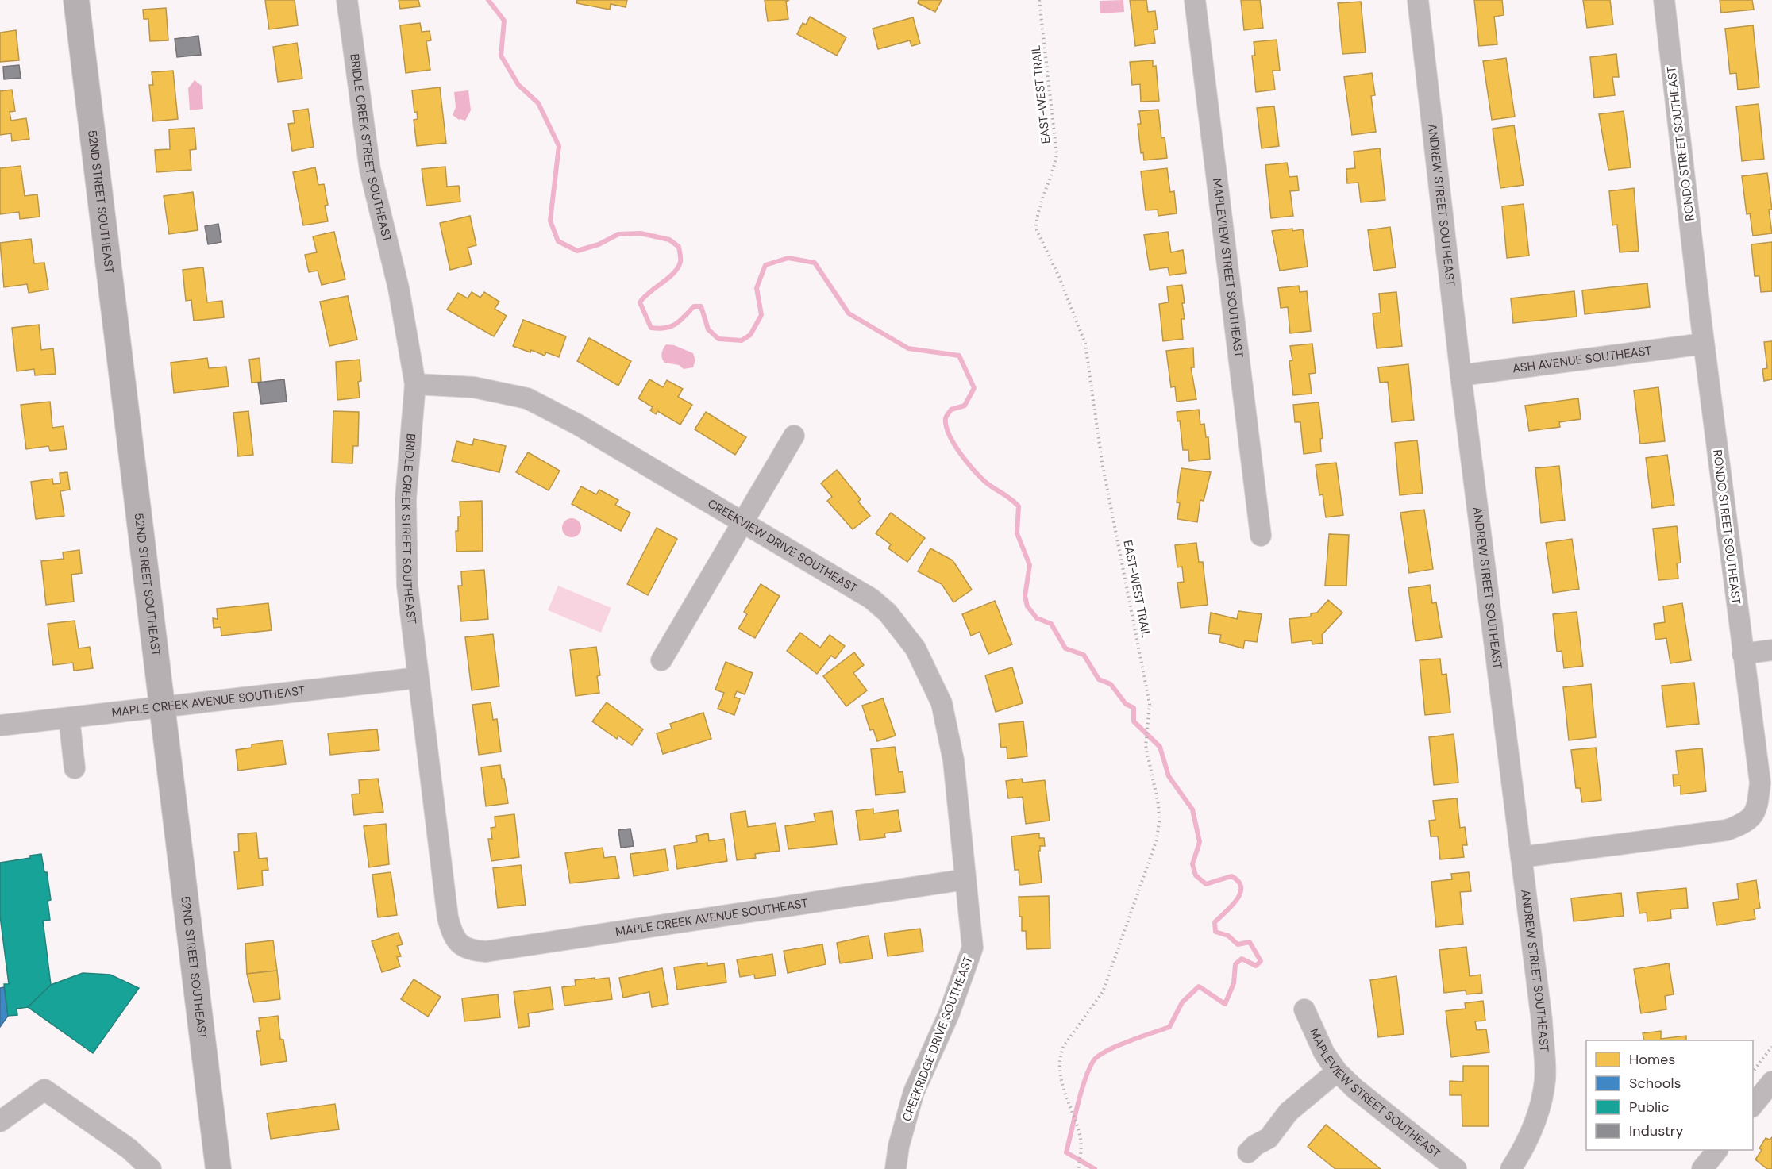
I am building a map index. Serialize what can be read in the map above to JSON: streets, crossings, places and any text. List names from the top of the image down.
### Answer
{
  "streets": {
    "main road": ["52ND STREET SOUTHEAST"],
    "street": [
      "RONDO STREET SOUTHEAST",
      "BRIDLE CREEK STREET SOUTHEAST",
      "ANDREW STREET SOUTHEAST",
      "MAPLEVIEW STREET SOUTHEAST",
      "ASH AVENUE SOUTHEAST",
      "CREEKVIEW DRIVE SOUTHEAST",
      "MAPLE CREEK AVENUE SOUTHEAST",
      "CREEKRIDGE DRIVE SOUTHEAST"
    ],
    "path": ["EAST-WEST TRAIL"]
  },
  "crossings": [
    ["RONDO STREET SOUTHEAST", "ANDREW STREET SOUTHEAST"],
    ["RONDO STREET SOUTHEAST", "ASH AVENUE SOUTHEAST"],
    ["BRIDLE CREEK STREET SOUTHEAST", "CREEKVIEW DRIVE SOUTHEAST"],
    ["BRIDLE CREEK STREET SOUTHEAST", "MAPLE CREEK AVENUE SOUTHEAST"],
    ["52ND STREET SOUTHEAST", "MAPLE CREEK AVENUE SOUTHEAST"],
    ["ANDREW STREET SOUTHEAST", "ASH AVENUE SOUTHEAST"],
    ["CREEKVIEW DRIVE SOUTHEAST", "MAPLE CREEK AVENUE SOUTHEAST"],
    ["CREEKVIEW DRIVE SOUTHEAST", "CREEKRIDGE DRIVE SOUTHEAST"],
    ["MAPLE CREEK AVENUE SOUTHEAST", "CREEKRIDGE DRIVE SOUTHEAST"]
  ],
  "legend": [
    "Homes",
    "Schools",
    "Public",
    "Industry"
  ]
}
